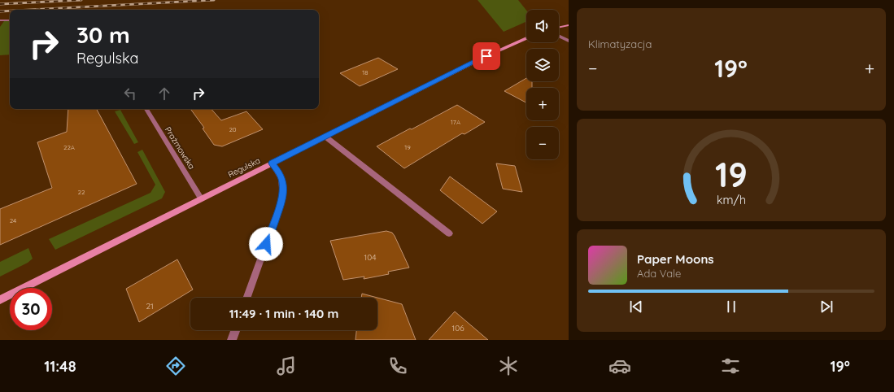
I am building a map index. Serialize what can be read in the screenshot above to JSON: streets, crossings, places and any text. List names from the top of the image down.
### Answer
{
  "streets": {
    "street": ["Prażmowska", "Regulska"]
  },
  "crossings": [
    ["Prażmowska", "Regulska"]
  ],
  "house_numbers": [
    "18",
    "17A",
    "20",
    "22A",
    "19",
    "22",
    "24",
    "104",
    "21",
    "106"
  ],
  "page": {
    "tile": "Klimatyzacja",
    "map_buttons": ["+", "−"],
    "turn": ["30 m", "Regulska"],
    "heat": ["−", "19°", "+"],
    "song": ["Paper Moons", "Ada Vale"],
    "limit": "30",
    "trip": "11:49 · 1 min · 140 m",
    "tabs": ["11:48", "19°"],
    "gauge": ["19", "km/h"]
  }
}
